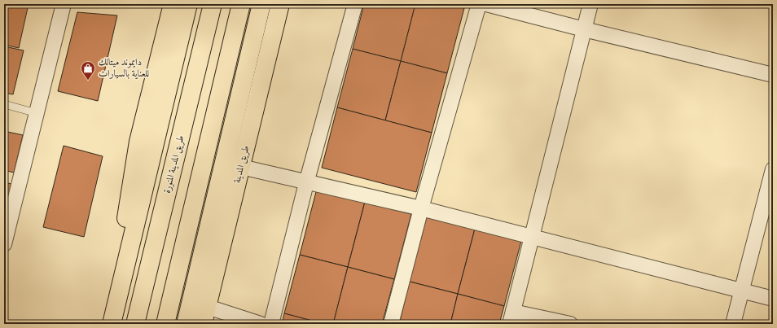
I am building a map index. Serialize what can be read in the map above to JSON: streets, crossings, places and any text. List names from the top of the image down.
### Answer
{
  "streets": {
    "main road": ["طريق المدينة المنورة", "طريق المدينة"]
  },
  "places": {
    "shop": ["دايموند ميتالك للعناية بالسيارات"]
  }
}
